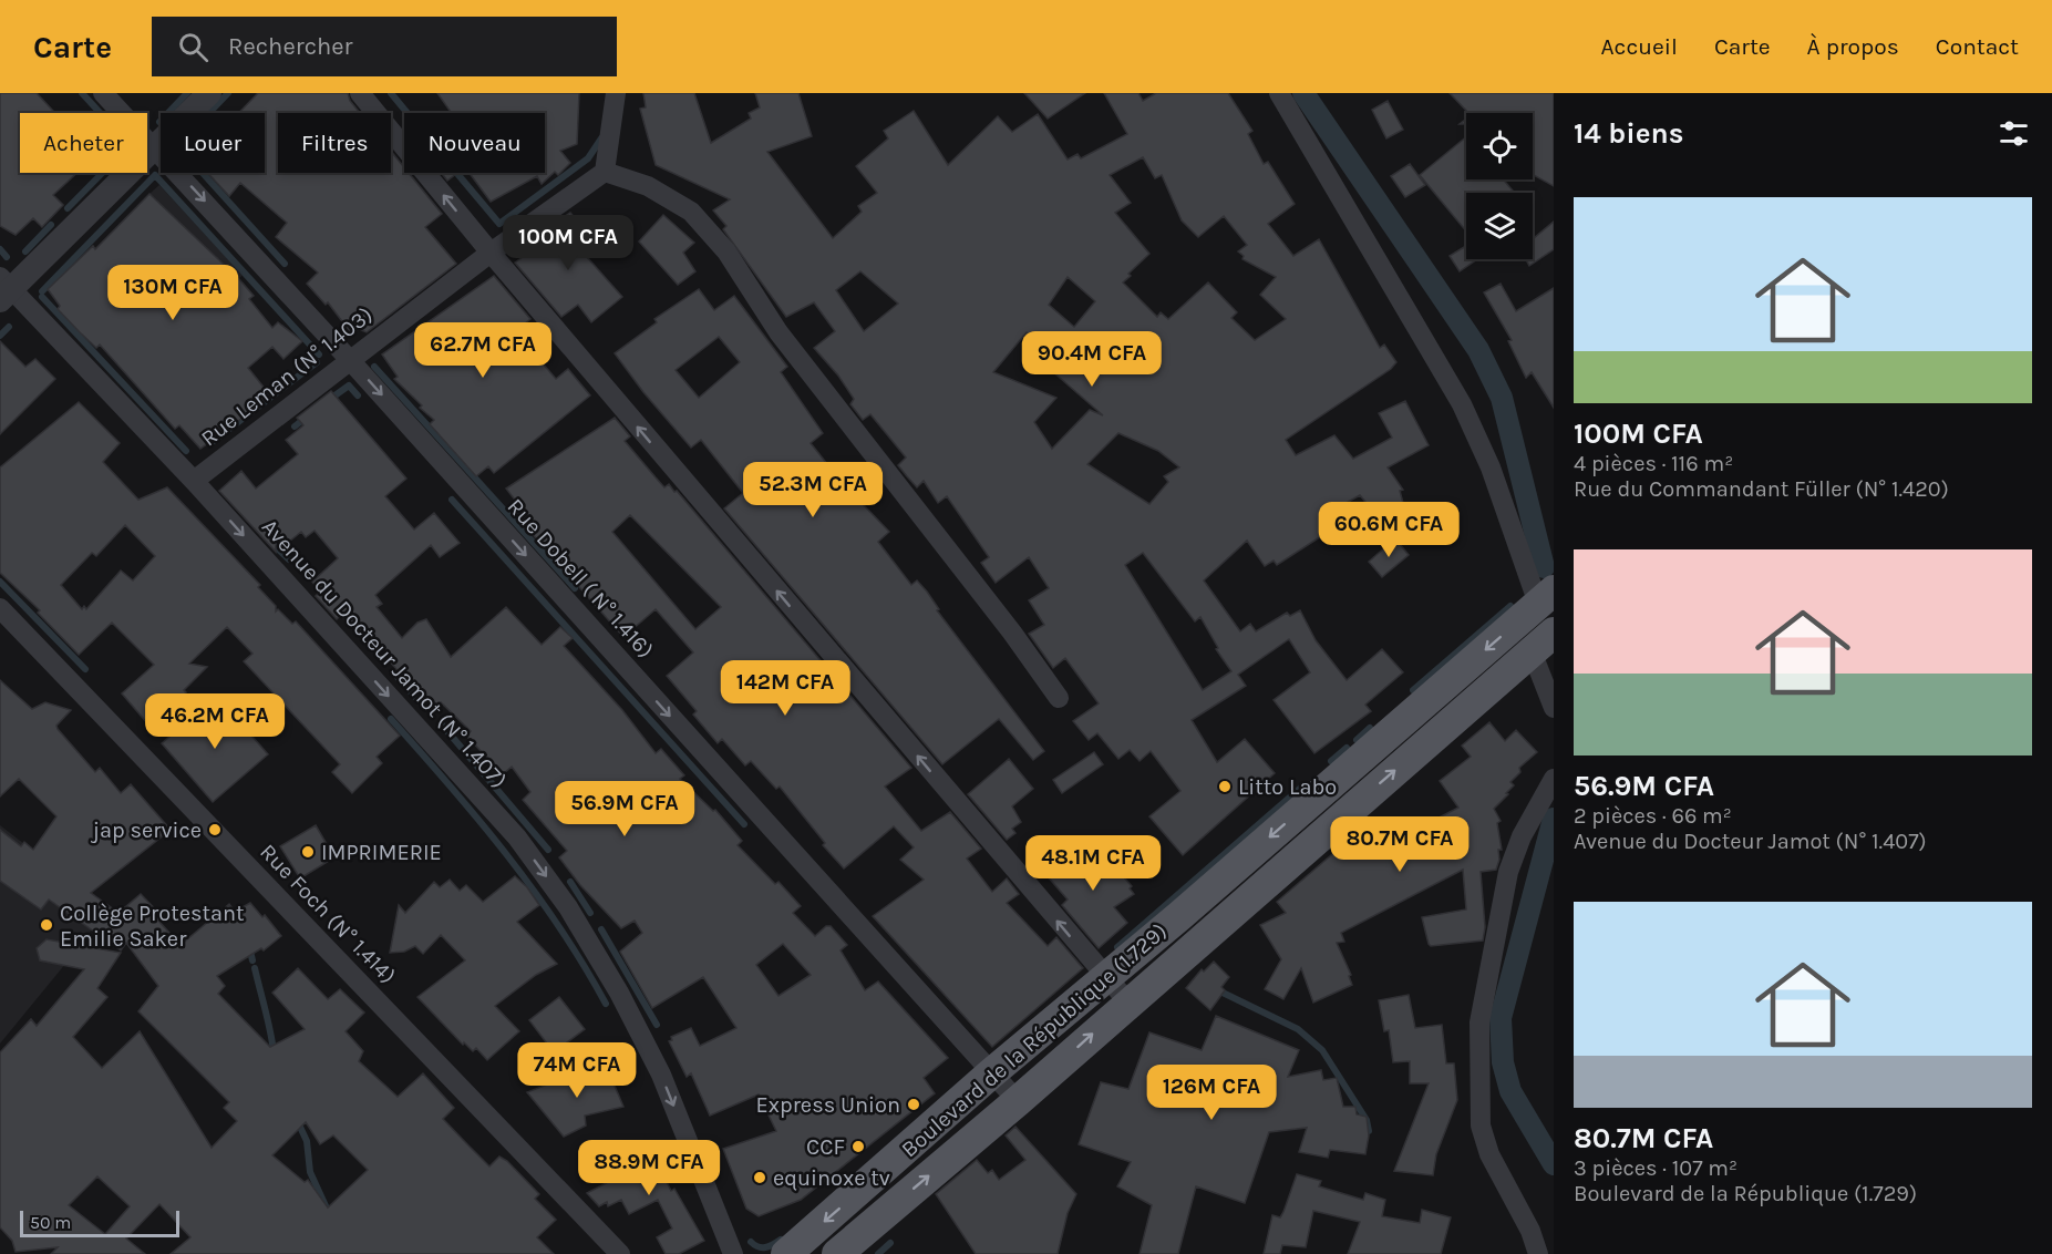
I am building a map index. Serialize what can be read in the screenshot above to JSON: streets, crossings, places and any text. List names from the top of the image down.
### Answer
{
  "streets": {
    "main road": ["Boulevard de la République (1.729)"],
    "street": [
      "Rue Leman (N° 1.403)",
      "Rue Dobell ( N° 1.416)",
      "Avenue du Docteur Jamot (N° 1.407)",
      "Rue Foch (N° 1.414)"
    ]
  },
  "crossings": [
    ["Rue Leman (N° 1.403)", "Rue Dobell ( N° 1.416)"],
    ["Rue Leman (N° 1.403)", "Avenue du Docteur Jamot (N° 1.407)"],
    ["Rue Dobell ( N° 1.416)", "Boulevard de la République (1.729)"]
  ],
  "one_way": ["Avenue du Docteur Jamot (N° 1.407)"],
  "places": [
    "Litto Labo",
    "jap service",
    "IMPRIMERIE",
    "Collège Protestant Emilie Saker",
    "Express Union",
    "CCF",
    "equinoxe tv"
  ],
  "scale_bar": "50 m",
  "page": {
    "header": "Carte",
    "search": "Rechercher",
    "nav": [
      "Accueil",
      "Carte",
      "À propos",
      "Contact"
    ],
    "heading": "14 biens",
    "chip": [
      "Acheter",
      "Louer",
      "Filtres",
      "Nouveau"
    ],
    "list": [
      {
        "name": "100M CFA",
        "note": "4 pièces · 116 m² · Rue du Commandant Füller (N° 1.420)"
      },
      {
        "name": "56.9M CFA",
        "note": "2 pièces · 66 m² · Avenue du Docteur Jamot (N° 1.407)"
      },
      {
        "name": "80.7M CFA",
        "note": "3 pièces · 107 m² · Boulevard de la République (1.729)"
      }
    ],
    "price": [
      "100M CFA",
      "130M CFA",
      "62.7M CFA",
      "90.4M CFA",
      "52.3M CFA",
      "60.6M CFA",
      "142M CFA",
      "46.2M CFA",
      "56.9M CFA",
      "80.7M CFA",
      "48.1M CFA",
      "74M CFA",
      "126M CFA",
      "88.9M CFA"
    ],
    "scale": "50 m"
  }
}
